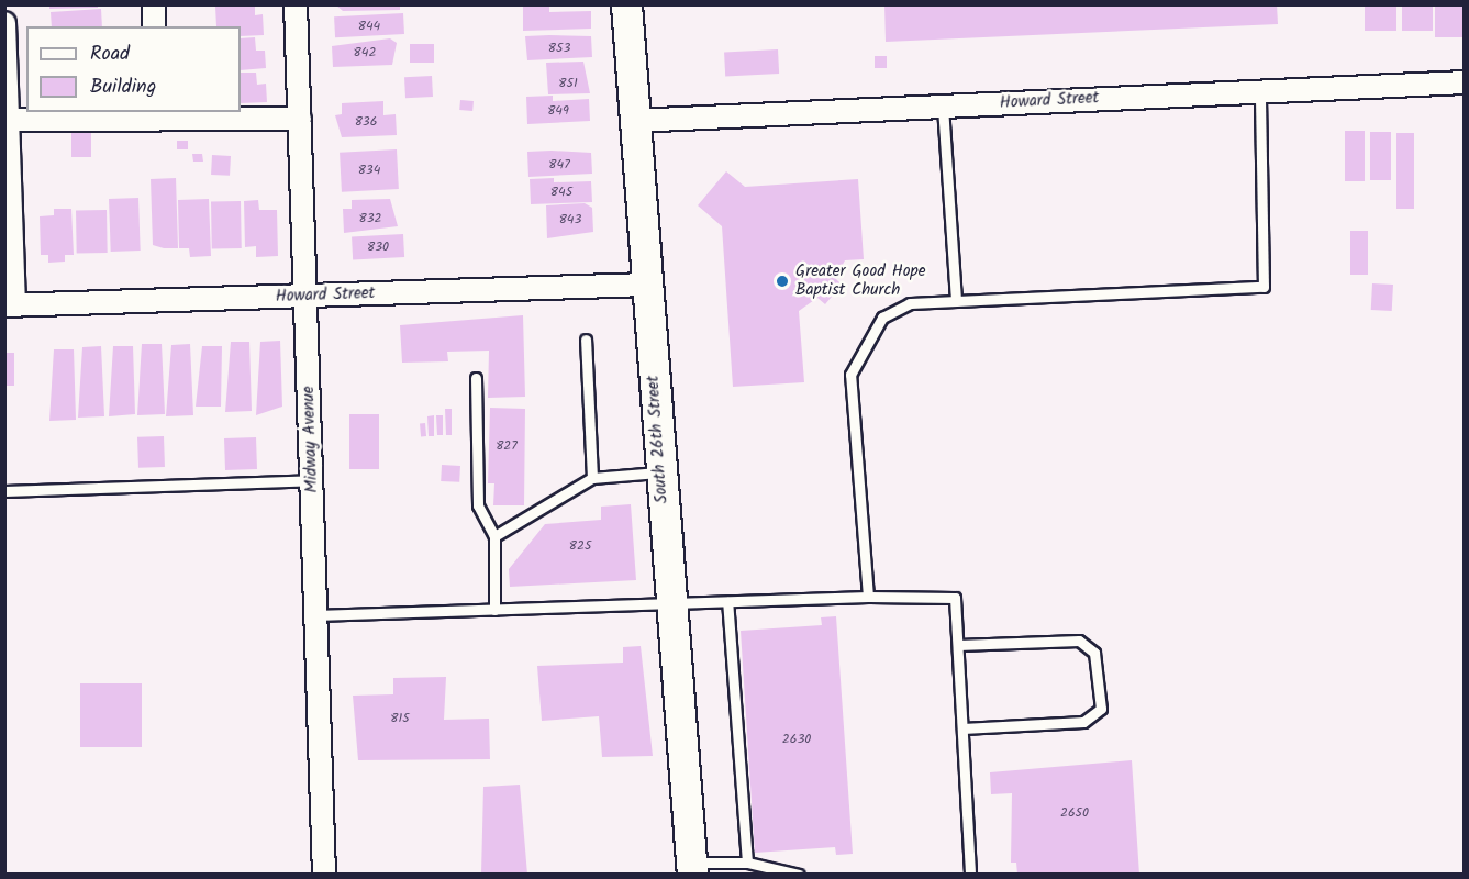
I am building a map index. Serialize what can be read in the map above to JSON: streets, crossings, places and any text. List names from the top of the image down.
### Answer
{
  "streets": {
    "street": ["Howard Street", "Midway Avenue", "South 26th Street"]
  },
  "crossings": [
    ["Howard Street", "Midway Avenue"],
    ["Howard Street", "South 26th Street"]
  ],
  "places": ["Greater Good Hope Baptist Church"],
  "house_numbers": [
    "844",
    "853",
    "842",
    "851",
    "849",
    "836",
    "847",
    "834",
    "845",
    "832",
    "843",
    "830",
    "827",
    "825",
    "815",
    "2630",
    "2650"
  ],
  "legend": ["Road", "Building"]
}
